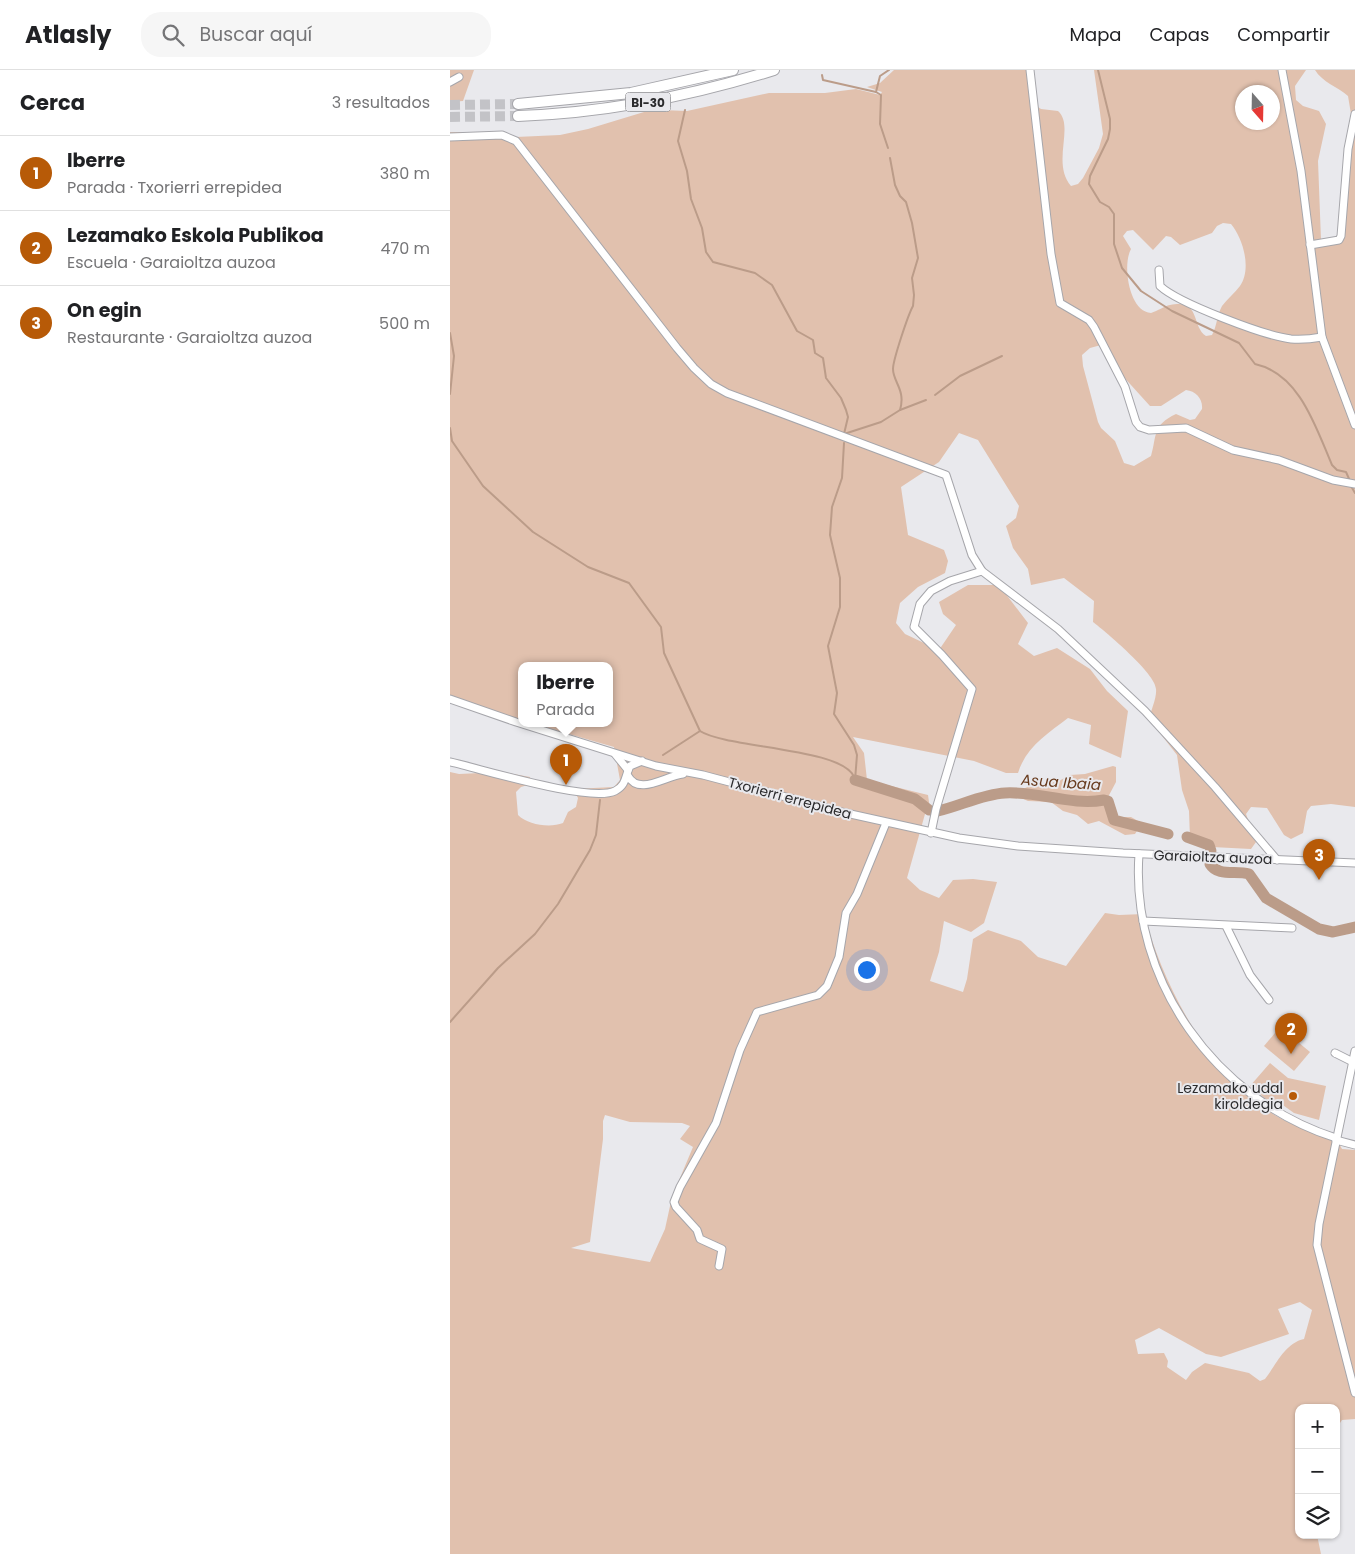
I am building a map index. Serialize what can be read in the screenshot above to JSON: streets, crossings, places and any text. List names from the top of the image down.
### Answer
{
  "streets": {
    "highway": ["BI-30"],
    "street": ["Txorierri errepidea", "Garaioltza auzoa"]
  },
  "crossings": [
    ["Txorierri errepidea", "Garaioltza auzoa"]
  ],
  "water": ["Asua Ibaia"],
  "places": ["Lezamako udal kiroldegia"],
  "north": "bottom",
  "page": {
    "header": "Atlasly",
    "search": "Buscar aquí",
    "nav": ["Mapa", "Capas", "Compartir"],
    "heading": ["Cerca", "3 resultados"],
    "list": [
      {
        "mark": "1",
        "name": "Iberre",
        "note": "Parada · Txorierri errepidea",
        "value": "380 m"
      },
      {
        "mark": "2",
        "name": "Lezamako Eskola Publikoa",
        "note": "Escuela · Garaioltza auzoa",
        "value": "470 m"
      },
      {
        "mark": "3",
        "name": "On egin",
        "note": "Restaurante · Garaioltza auzoa",
        "value": "500 m"
      }
    ],
    "popup": ["Iberre", "Parada"],
    "pins": ["1", "3", "2"],
    "map_buttons": ["+", "−"]
  }
}
